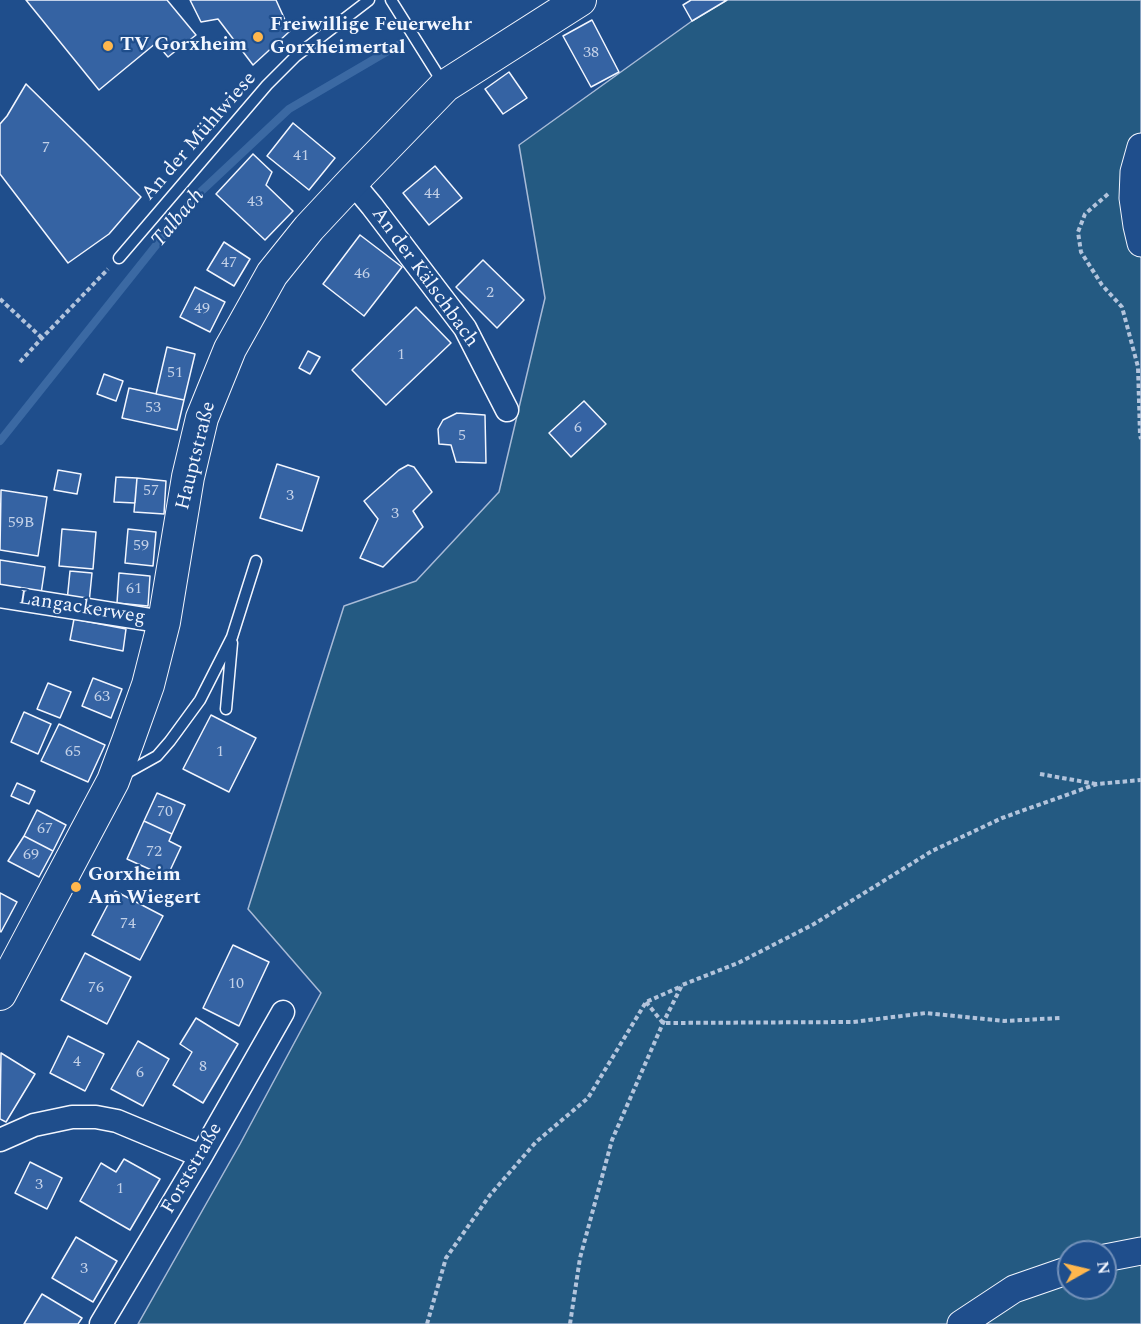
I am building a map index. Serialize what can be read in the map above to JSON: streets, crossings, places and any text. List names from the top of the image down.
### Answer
{
  "streets": {
    "main road": ["Hauptstraße"],
    "street": ["An der Kälschbach", "Langackerweg", "Forststraße"],
    "lane": ["An der Mühlwiese"]
  },
  "crossings": [
    ["An der Kälschbach", "Hauptstraße"],
    ["Hauptstraße", "Langackerweg"]
  ],
  "water": ["Talbach"],
  "places": ["Freiwillige Feuerwehr Gorxheimertal", "TV Gorxheim", "Gorxheim Am Wiegert"],
  "house_numbers": [
    "38",
    "7",
    "41",
    "44",
    "43",
    "47",
    "46",
    "2",
    "49",
    "1",
    "51",
    "53",
    "6",
    "5",
    "57",
    "3",
    "3",
    "59B",
    "59",
    "61",
    "63",
    "65",
    "1",
    "70",
    "67",
    "72",
    "69",
    "74",
    "10",
    "76",
    "4",
    "8",
    "6",
    "3",
    "1",
    "3"
  ],
  "north": "right"
}
